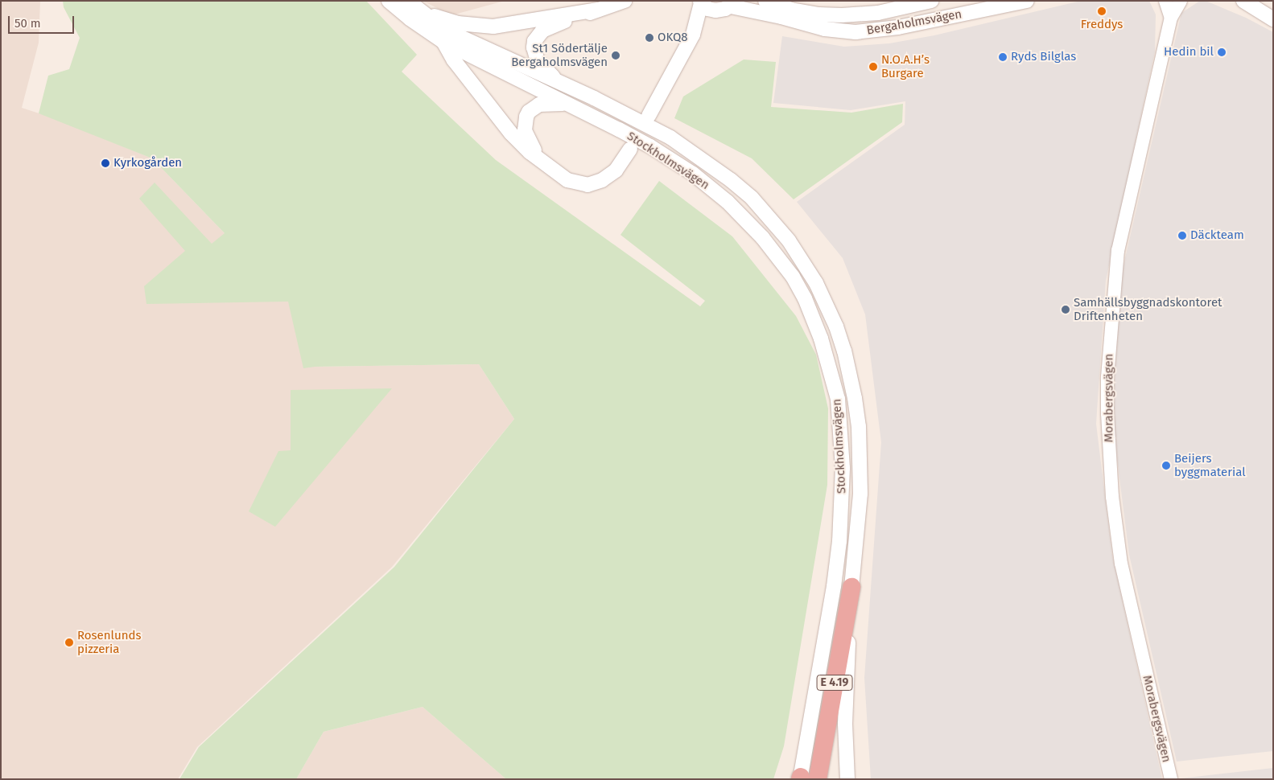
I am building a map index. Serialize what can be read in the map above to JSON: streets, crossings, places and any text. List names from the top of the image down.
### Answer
{
  "streets": {
    "highway": ["E 4.19"],
    "main road": ["Bergaholmsvägen", "Stockholmsvägen"],
    "street": ["Morabergsvägen"]
  },
  "crossings": [
    ["Stockholmsvägen", "E 4.19"]
  ],
  "places": [
    "Freddys",
    "OKQ8",
    "Hedin bil",
    "St1 Södertälje Bergaholmsvägen",
    "Ryds Bilglas",
    "N.O.A.H’s Burgare",
    "Kyrkogården",
    "Däckteam",
    "Samhällsbyggnadskontoret Driftenheten",
    "Beijers byggmaterial",
    "Rosenlunds pizzeria"
  ],
  "scale_bar": "50 m"
}
